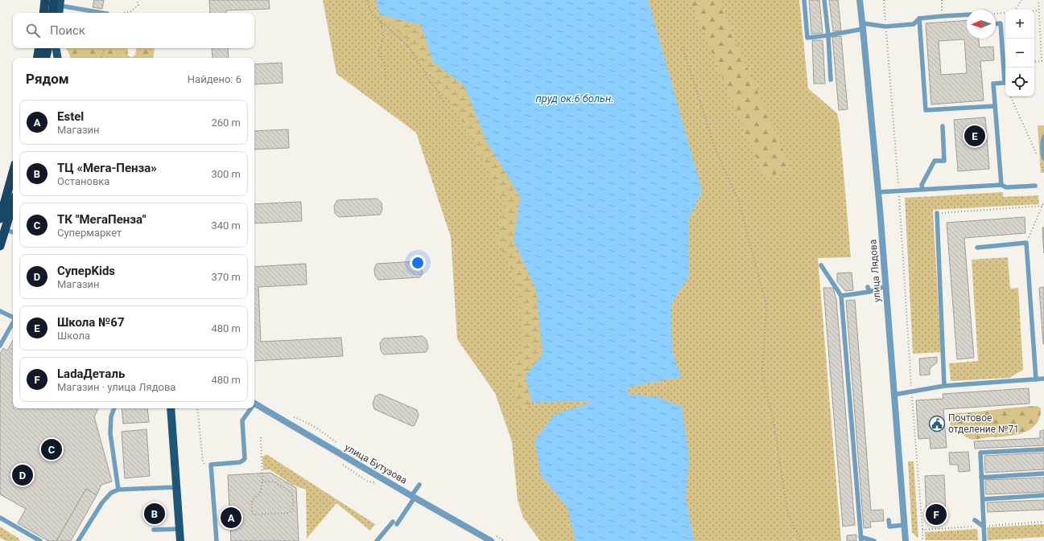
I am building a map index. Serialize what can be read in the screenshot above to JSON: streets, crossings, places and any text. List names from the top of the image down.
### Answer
{
  "streets": {
    "street": ["улица Лядова", "улица Бутузова"]
  },
  "water": ["пруд ок.6 больн."],
  "places": {
    "public building": ["Почтовое отделение №71"]
  },
  "north": "left",
  "page": {
    "map_buttons": ["+", "−"],
    "search": "Поиск",
    "heading": ["Рядом", "Найдено: 6"],
    "list": [
      {
        "mark": "A",
        "name": "Estel",
        "note": "Магазин",
        "value": "260 m"
      },
      {
        "mark": "B",
        "name": "ТЦ «Мега-Пенза»",
        "note": "Остановка",
        "value": "300 m"
      },
      {
        "mark": "C",
        "name": "ТК \"МегаПенза\"",
        "note": "Супермаркет",
        "value": "340 m"
      },
      {
        "mark": "D",
        "name": "СуперKids",
        "note": "Магазин",
        "value": "370 m"
      },
      {
        "mark": "E",
        "name": "Школа №67",
        "note": "Школа",
        "value": "480 m"
      },
      {
        "mark": "F",
        "name": "LadaДеталь",
        "note": "Магазин · улица Лядова",
        "value": "480 m"
      }
    ],
    "pins": [
      "E",
      "C",
      "D",
      "B",
      "F",
      "A"
    ]
  }
}
